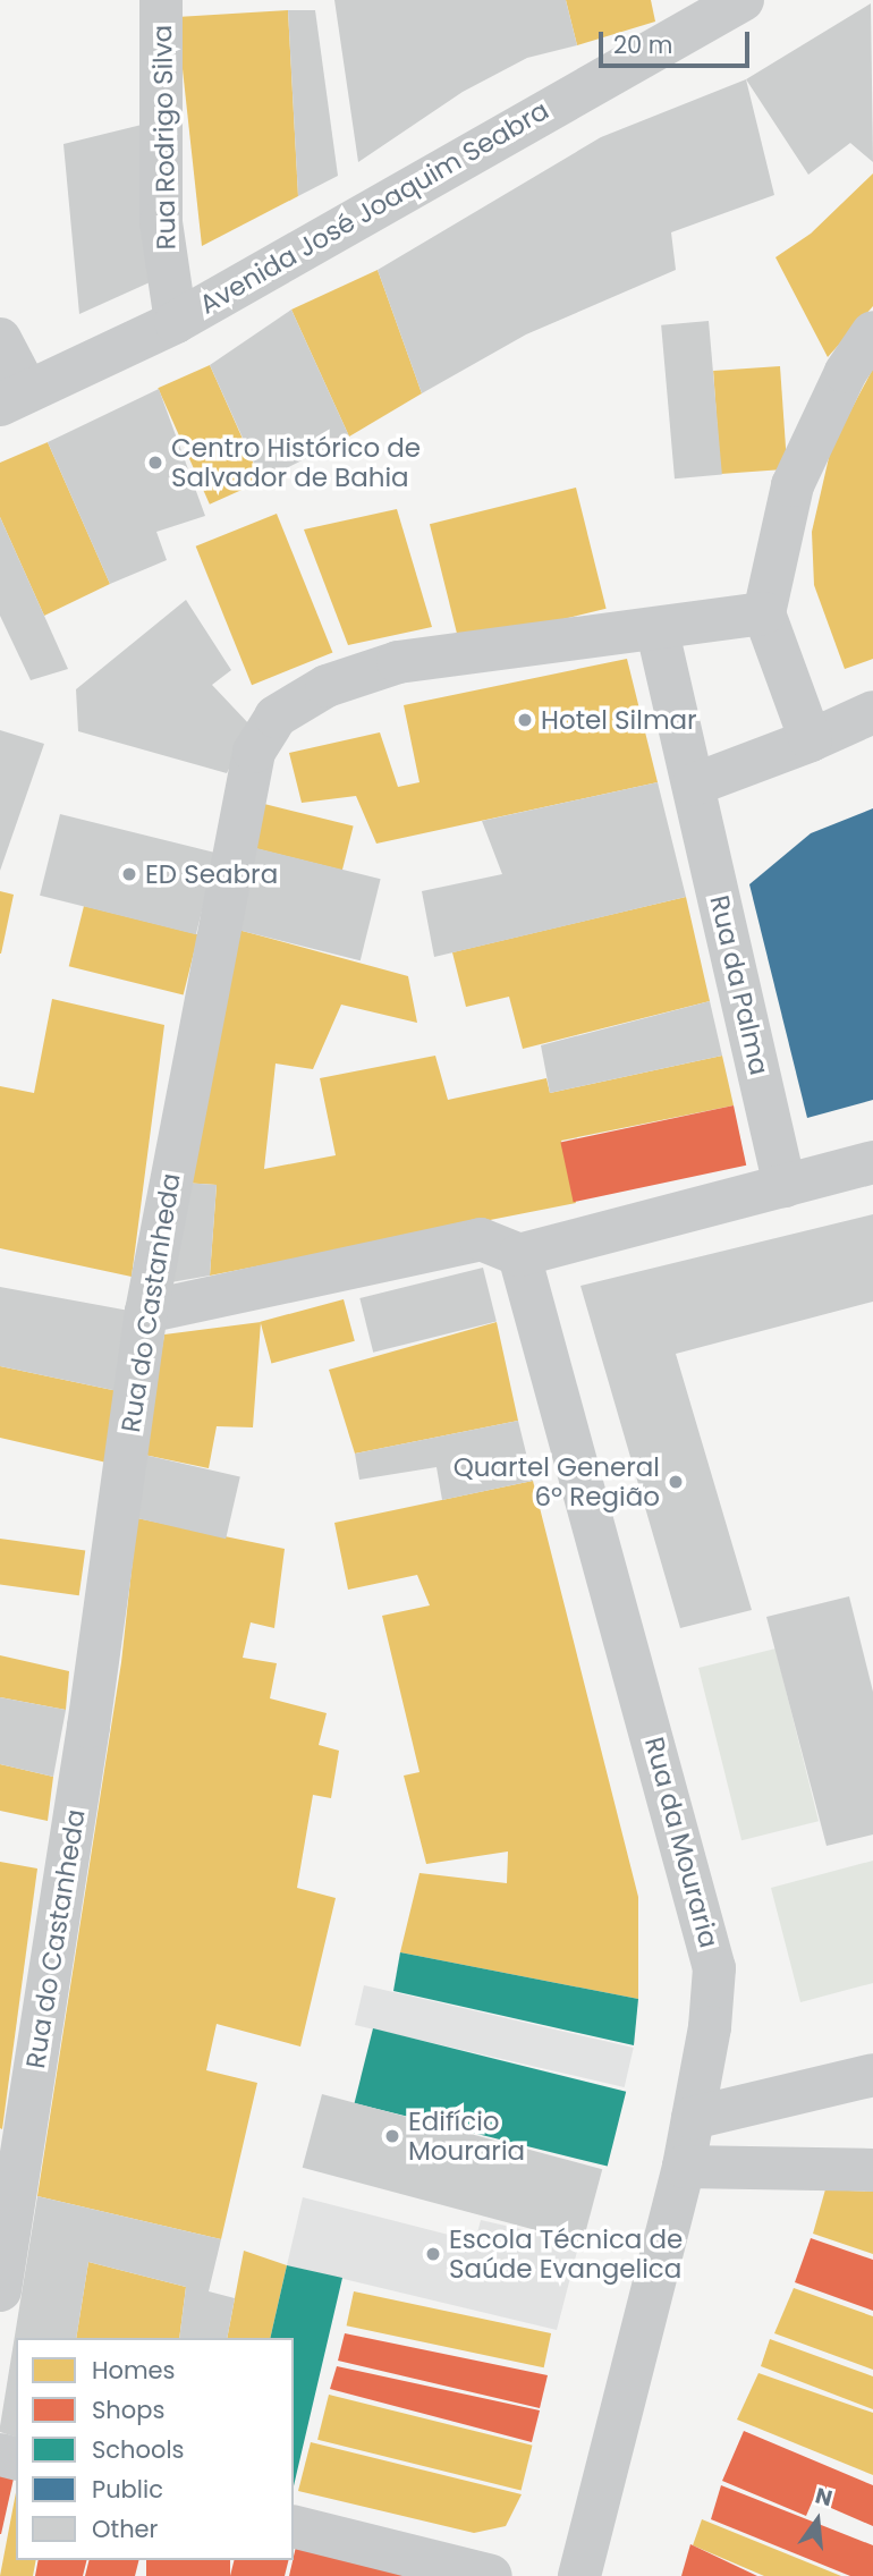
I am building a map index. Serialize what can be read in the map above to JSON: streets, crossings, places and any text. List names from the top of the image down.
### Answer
{
  "streets": {
    "street": [
      "Rua Rodrigo Silva",
      "Avenida José Joaquim Seabra",
      "Rua da Palma",
      "Rua do Castanheda",
      "Rua da Mouraria"
    ]
  },
  "crossings": [
    ["Rua Rodrigo Silva", "Avenida José Joaquim Seabra"],
    ["Rua da Palma", "Rua do Castanheda"]
  ],
  "places": [
    "Centro Histórico de Salvador de Bahia",
    "Hotel Silmar",
    "ED Seabra",
    "Quartel General 6º Região",
    "Edifício Mouraria",
    "Escola Técnica de Saúde Evangelica"
  ],
  "legend": [
    "Homes",
    "Shops",
    "Schools",
    "Public",
    "Other"
  ],
  "scale_bar": "20 m",
  "north": "top"
}
